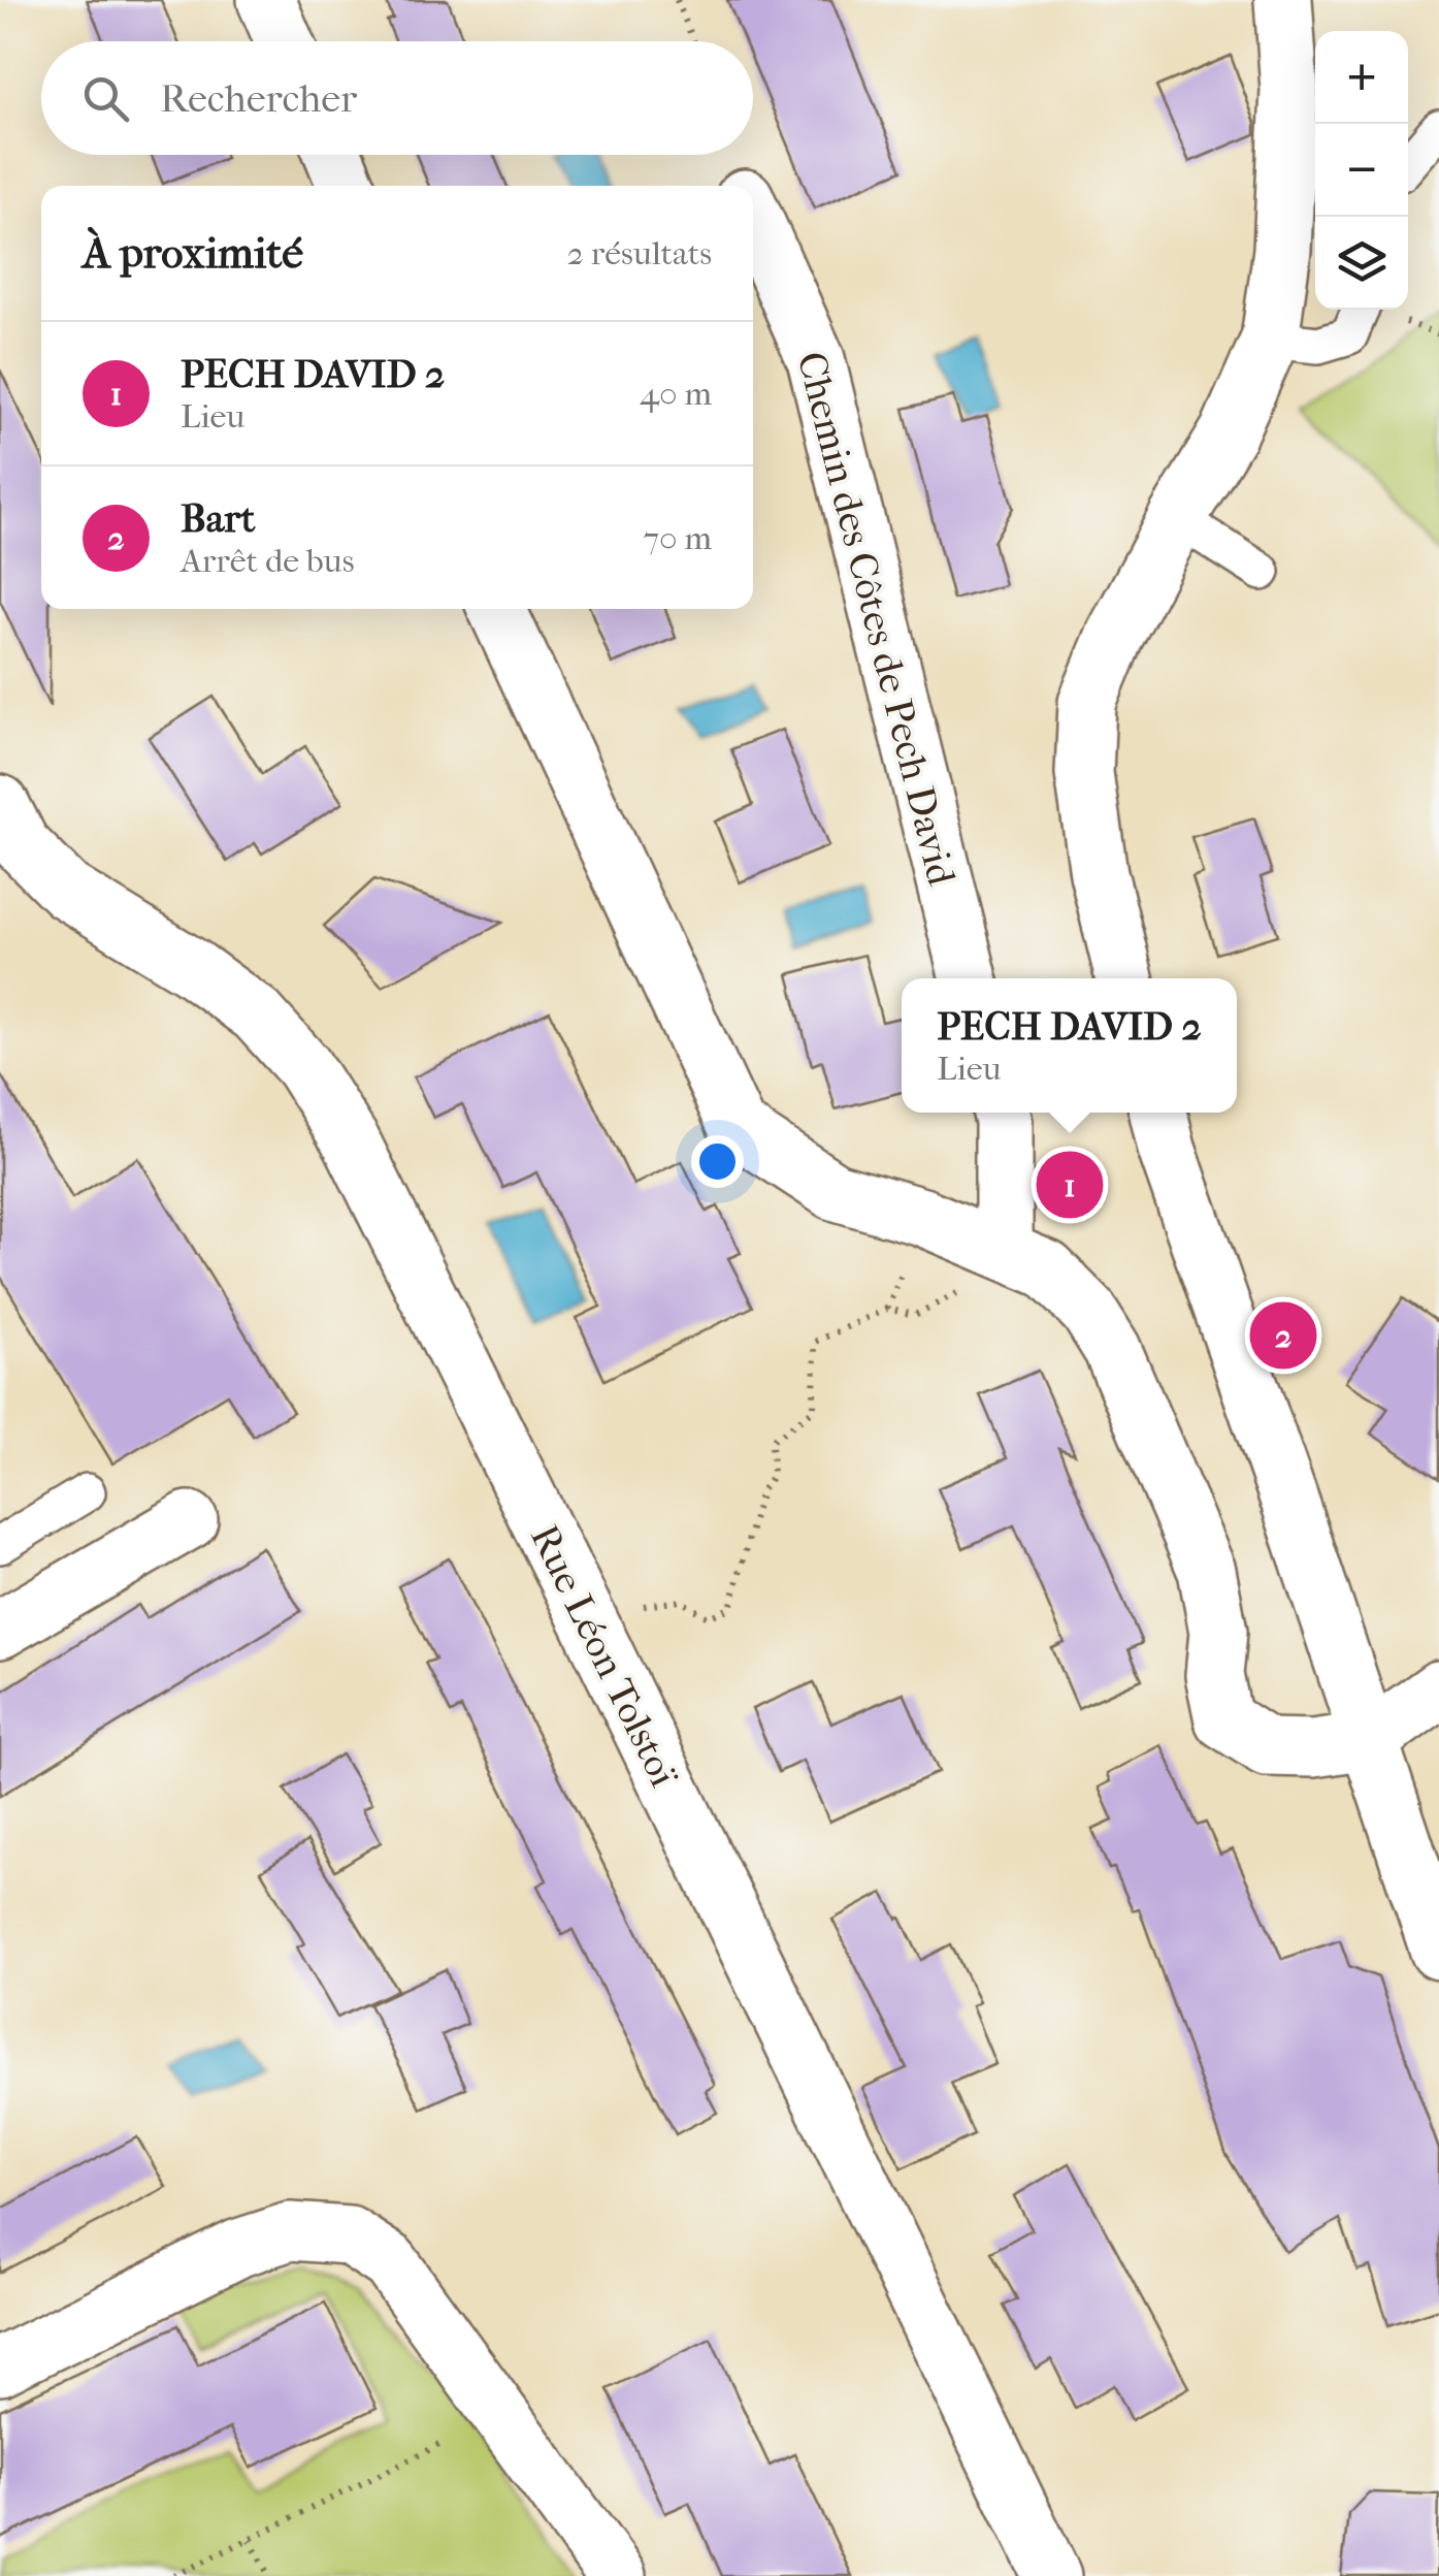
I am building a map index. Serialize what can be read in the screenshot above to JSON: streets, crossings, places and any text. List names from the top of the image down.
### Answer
{
  "streets": {
    "street": ["Chemin des Côtes de Pech David", "Rue Léon Tolstoï"]
  },
  "page": {
    "map_buttons": ["+", "−"],
    "search": "Rechercher",
    "heading": ["À proximité", "2 résultats"],
    "list": [
      {
        "mark": "1",
        "name": "PECH DAVID 2",
        "note": "Lieu",
        "value": "40 m"
      },
      {
        "mark": "2",
        "name": "Bart",
        "note": "Arrêt de bus",
        "value": "70 m"
      }
    ],
    "popup": ["PECH DAVID 2", "Lieu"],
    "pins": ["1", "2"]
  }
}
